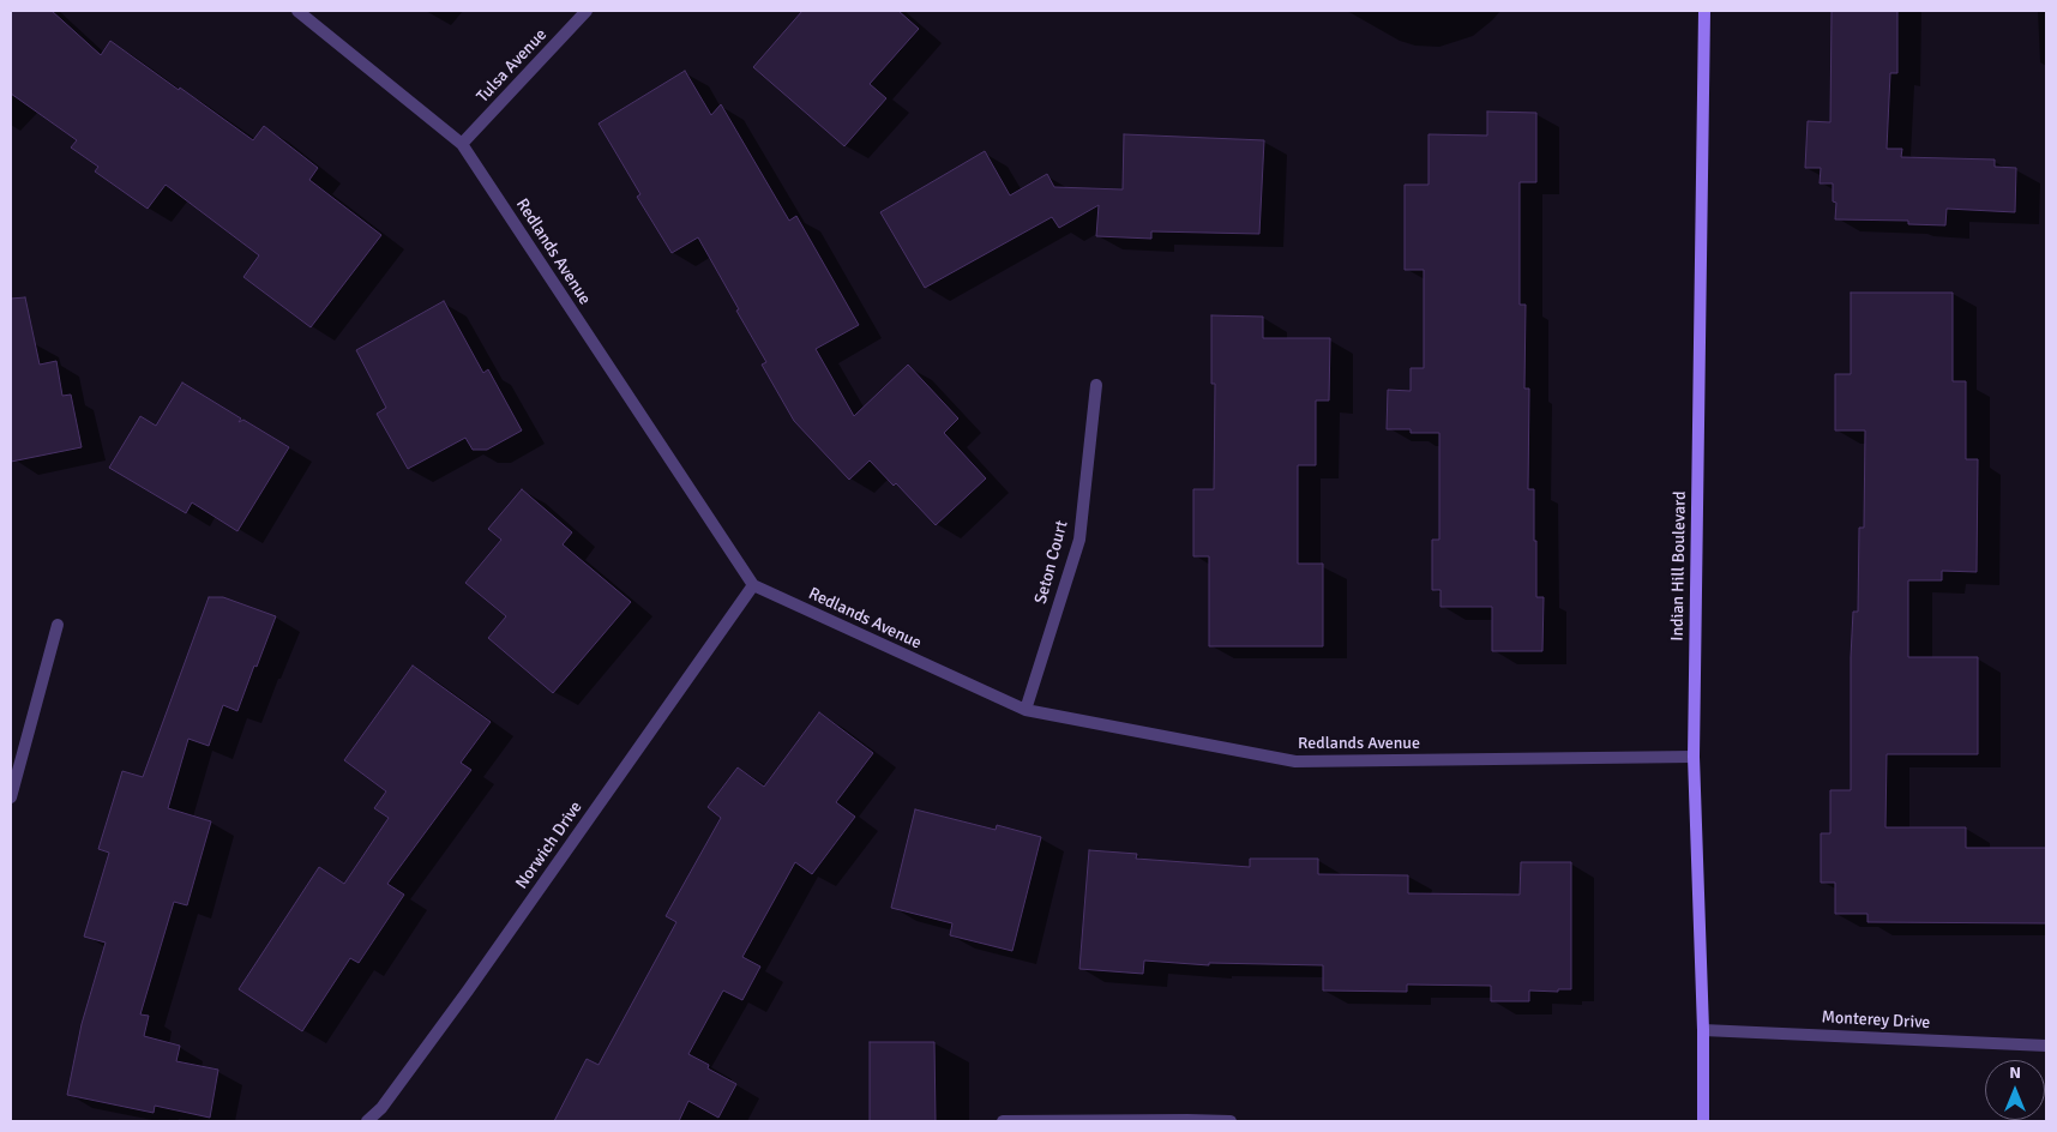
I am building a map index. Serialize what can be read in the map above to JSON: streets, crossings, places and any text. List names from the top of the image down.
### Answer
{
  "streets": {
    "street": [
      "Tulsa Avenue",
      "Redlands Avenue",
      "Seton Court",
      "Indian Hill Boulevard",
      "Norwich Drive",
      "Monterey Drive"
    ]
  },
  "crossings": [
    ["Tulsa Avenue", "Redlands Avenue"],
    ["Redlands Avenue", "Seton Court"],
    ["Redlands Avenue", "Indian Hill Boulevard"],
    ["Redlands Avenue", "Norwich Drive"],
    ["Indian Hill Boulevard", "Monterey Drive"]
  ],
  "north": "top"
}
